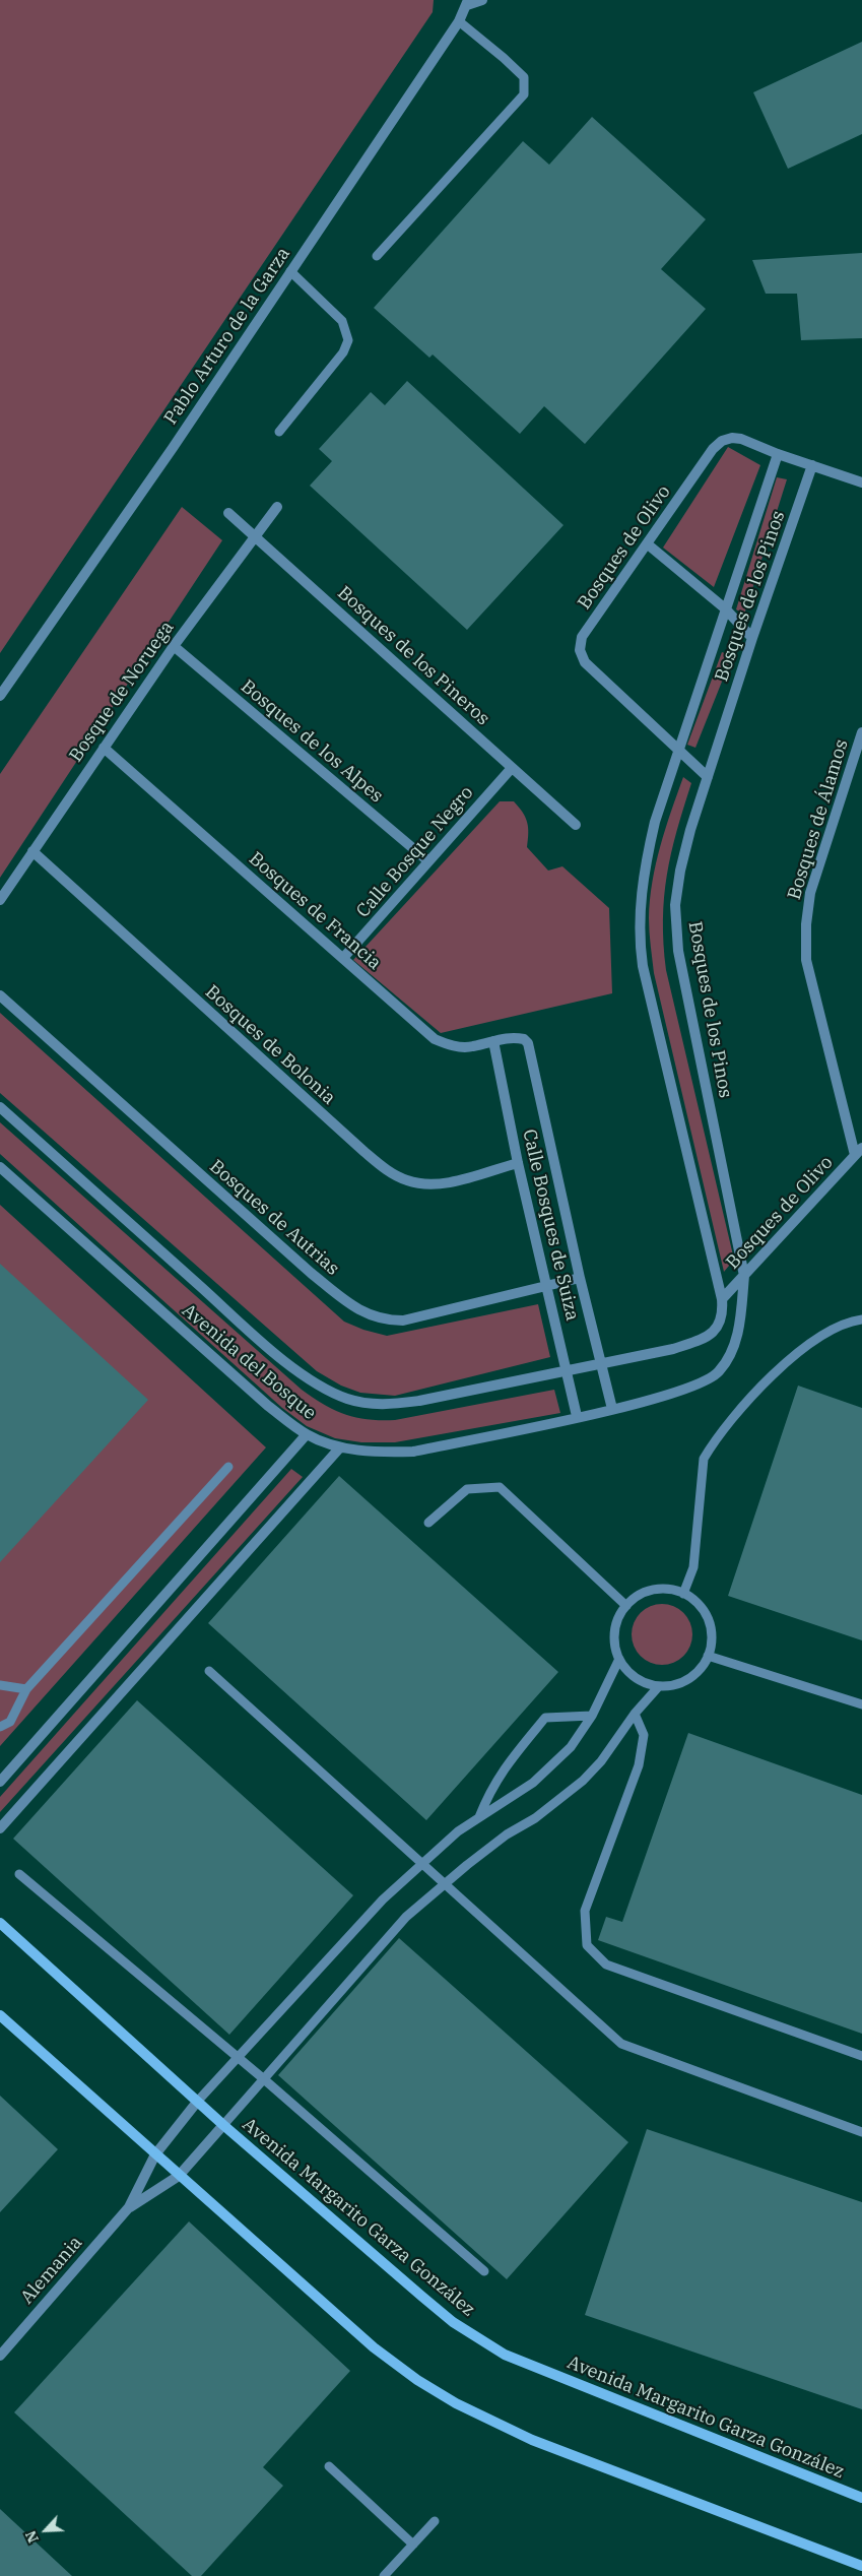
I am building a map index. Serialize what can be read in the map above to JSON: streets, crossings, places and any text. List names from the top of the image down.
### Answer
{
  "streets": {
    "main road": ["Avenida Margarito Garza González"],
    "street": [
      "Pablo Arturo de la Garza",
      "Bosques de Olivo",
      "Bosques de los Pinos",
      "Bosques de los Pineros",
      "Bosque de Noruega",
      "Bosques de los Alpes",
      "Bosques de Álamos",
      "Calle Bosque Negro",
      "Bosques de Francia",
      "Bosques de Bolonia",
      "Bosques de Autrias",
      "Calle Bosques de Suiza",
      "Avenida del Bosque",
      "Alemania"
    ]
  },
  "crossings": [
    ["Bosques de Olivo", "Bosques de los Pinos"],
    ["Bosques de Olivo", "Bosques de Álamos"],
    ["Bosques de los Pinos", "Avenida del Bosque"],
    ["Bosques de los Pineros", "Bosque de Noruega"],
    ["Bosques de los Pineros", "Calle Bosque Negro"],
    ["Bosque de Noruega", "Bosques de los Alpes"],
    ["Bosque de Noruega", "Bosques de Francia"],
    ["Bosque de Noruega", "Bosques de Bolonia"],
    ["Bosques de los Alpes", "Calle Bosque Negro"],
    ["Calle Bosque Negro", "Bosques de Francia"],
    ["Bosques de Francia", "Calle Bosques de Suiza"],
    ["Bosques de Bolonia", "Calle Bosques de Suiza"],
    ["Bosques de Autrias", "Calle Bosques de Suiza"],
    ["Calle Bosques de Suiza", "Avenida del Bosque"],
    ["Avenida Margarito Garza González", "Alemania"]
  ],
  "north": "bottom left"
}
